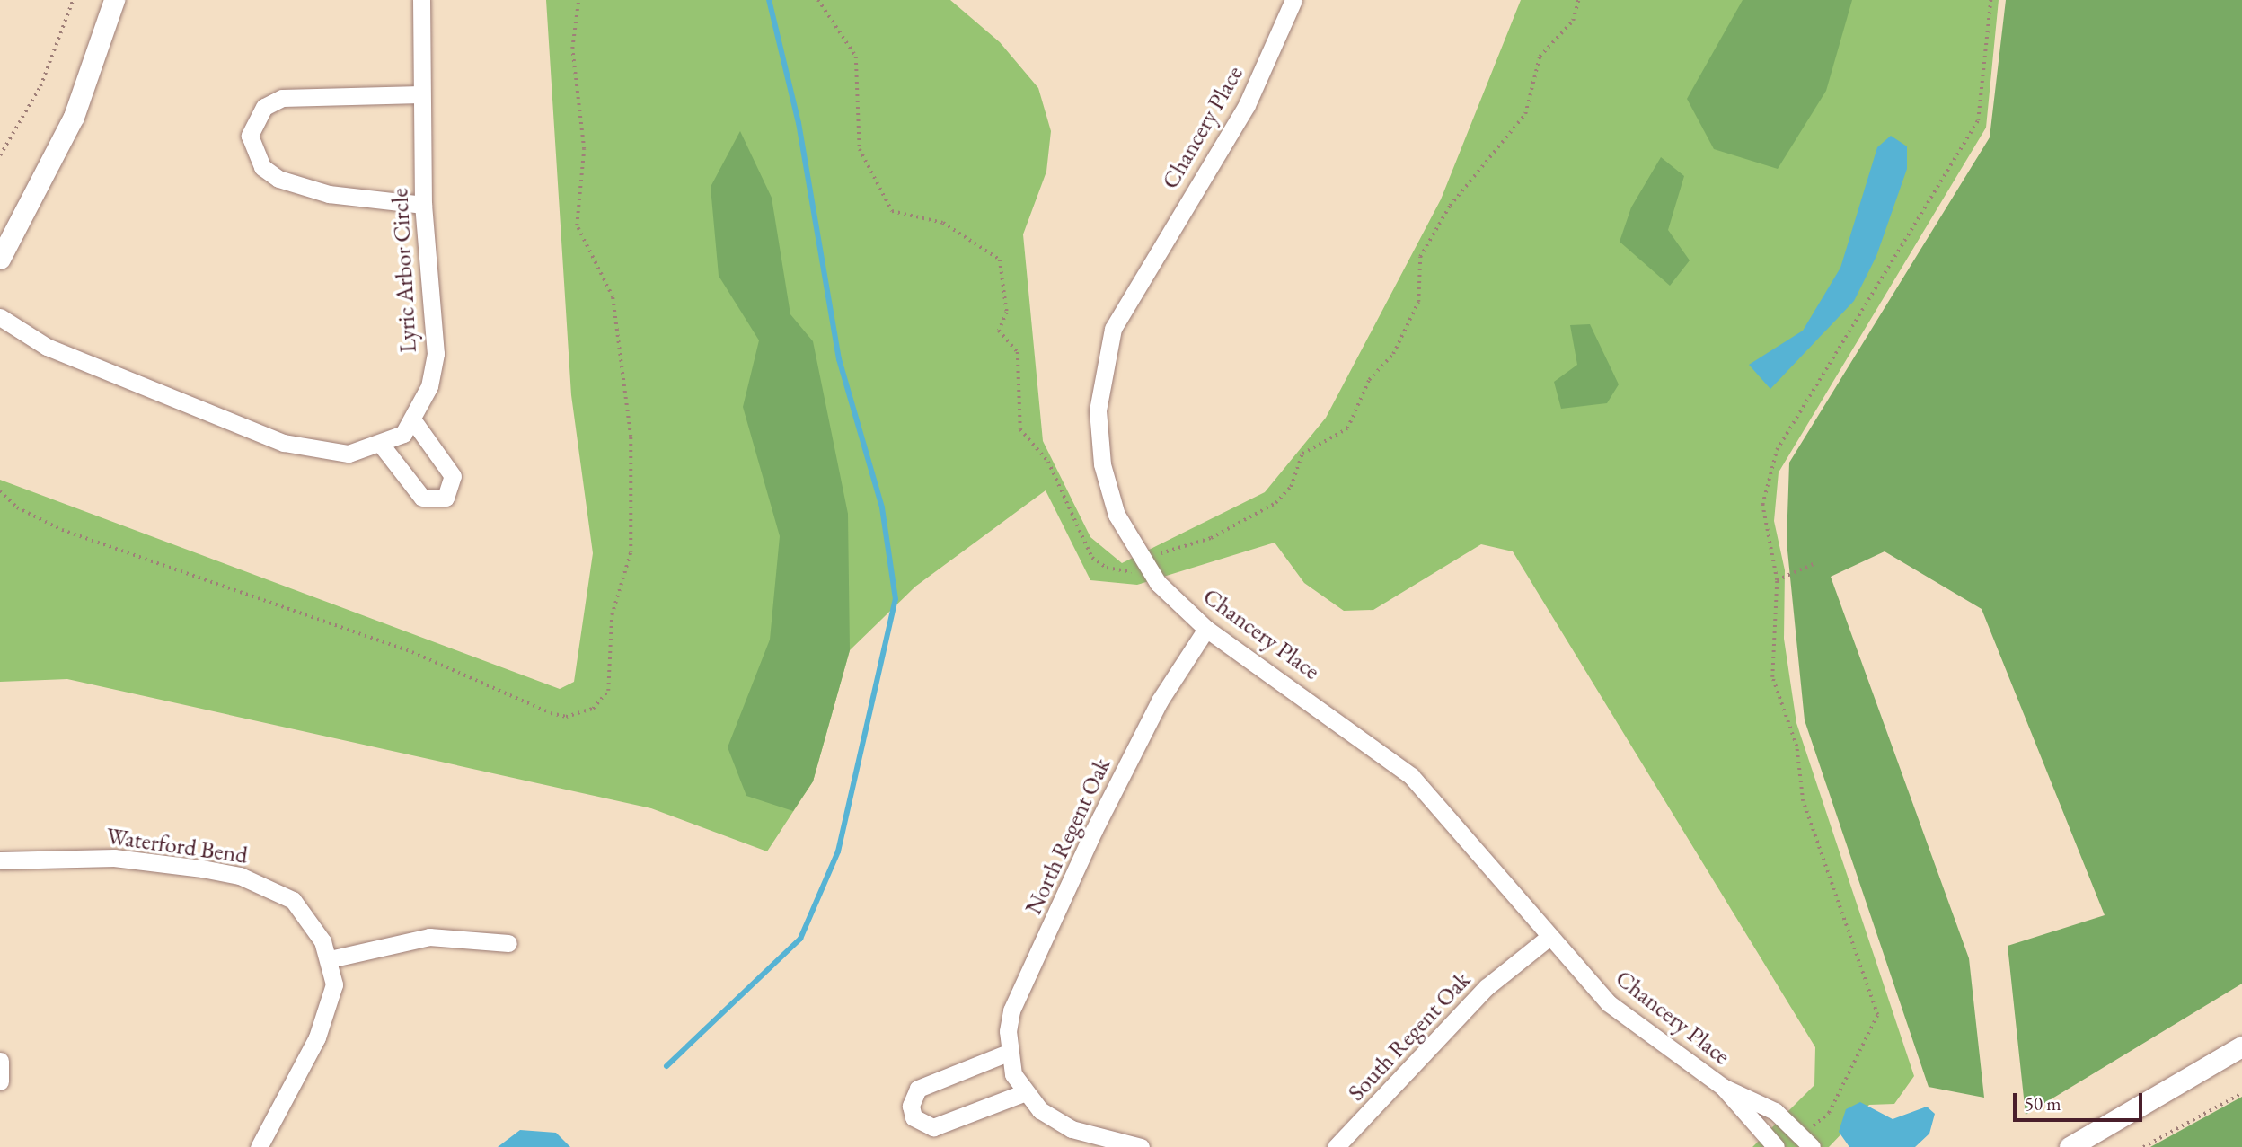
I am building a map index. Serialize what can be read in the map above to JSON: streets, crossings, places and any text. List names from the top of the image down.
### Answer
{
  "streets": {
    "street": [
      "Chancery Place",
      "Lyric Arbor Circle",
      "North Regent Oak",
      "Waterford Bend",
      "South Regent Oak"
    ]
  },
  "crossings": [
    ["Chancery Place", "North Regent Oak"],
    ["Chancery Place", "South Regent Oak"]
  ],
  "scale_bar": "50 m"
}
